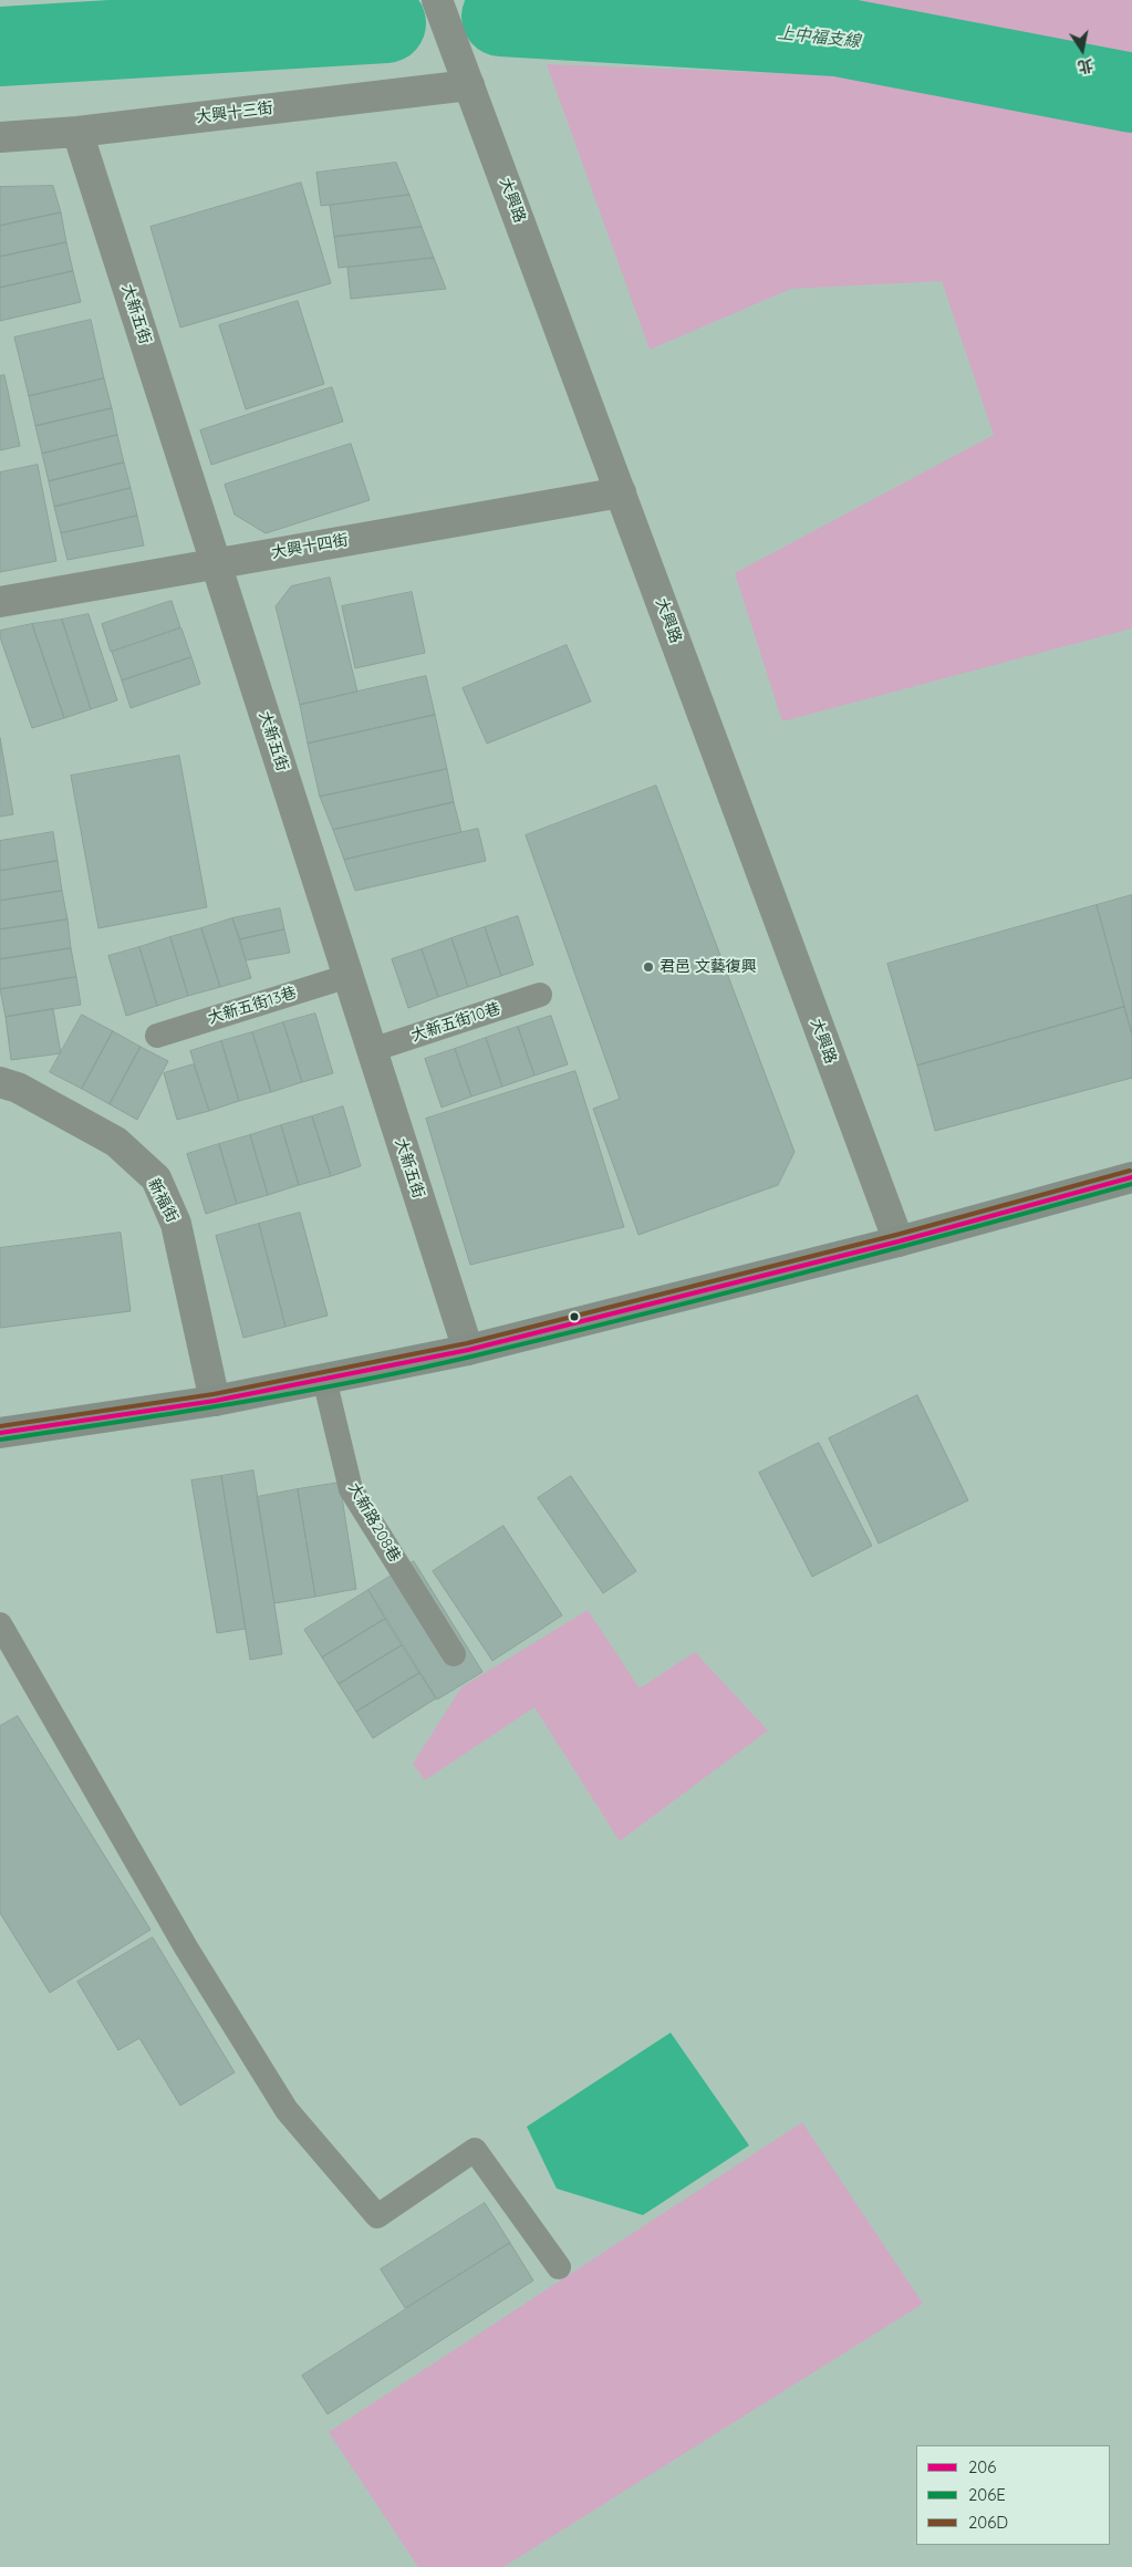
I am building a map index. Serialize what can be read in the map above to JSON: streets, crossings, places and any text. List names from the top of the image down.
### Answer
{
  "streets": {
    "street": [
      "大興十三街",
      "大興路",
      "大新五街",
      "大興十四街",
      "新福街"
    ],
    "lane": ["大新五街13巷", "大新五街10巷", "大新路208巷"]
  },
  "crossings": [
    ["大興十三街", "大興路"],
    ["大興十三街", "大新五街"],
    ["大興路", "大興十四街"],
    ["大新五街", "大興十四街"],
    ["大新五街", "大新五街13巷"],
    ["大新五街", "大新五街10巷"]
  ],
  "water": ["上中福支線"],
  "places": ["君邑 文藝復興"],
  "lines": ["transit line 206D", "transit line 206", "transit line 206E"],
  "legend": ["206", "206E", "206D"],
  "north": "bottom"
}
